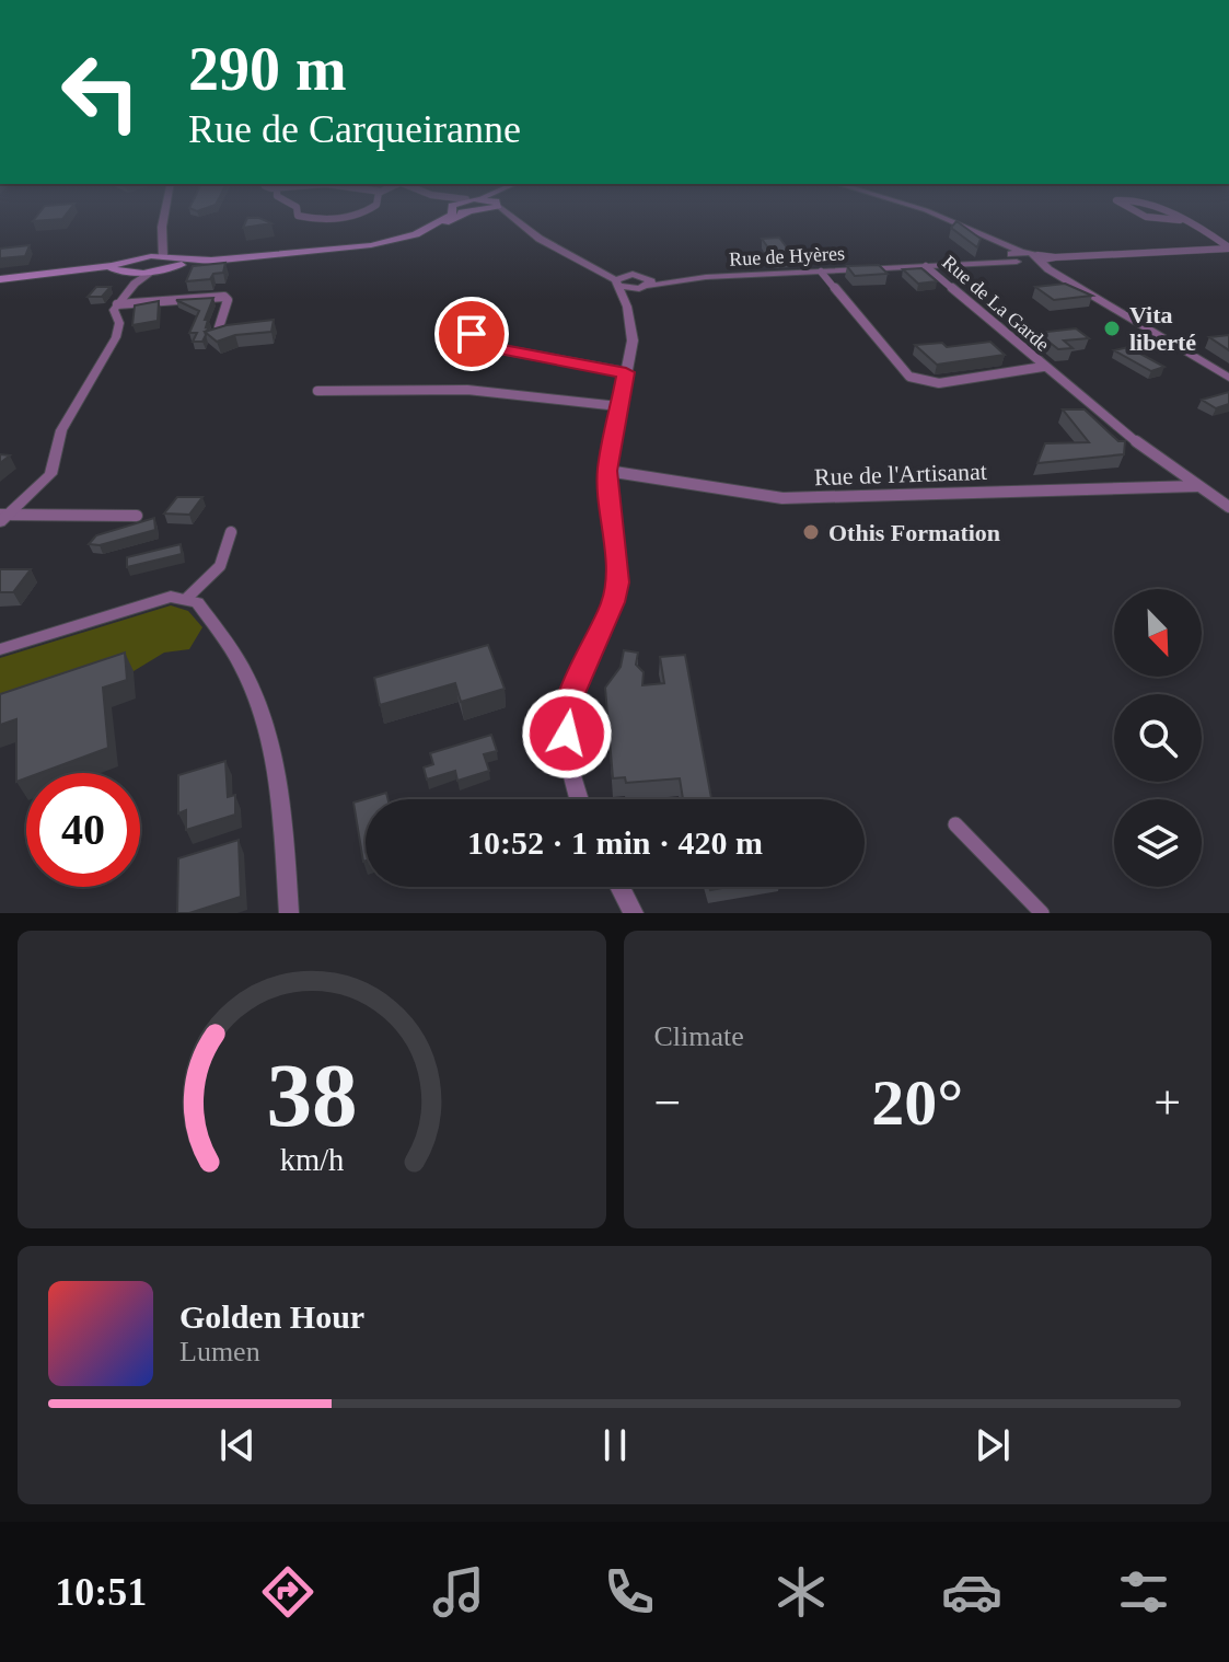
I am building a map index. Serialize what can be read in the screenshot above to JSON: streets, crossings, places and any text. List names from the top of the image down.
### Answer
{
  "streets": {
    "street": ["Rue de Hyères", "Rue de La Garde", "Rue de l'Artisanat"]
  },
  "crossings": [
    ["Rue de Hyères", "Rue de La Garde"],
    ["Rue de La Garde", "Rue de l'Artisanat"]
  ],
  "places": ["Vita liberté", "Othis Formation"],
  "north": "bottom right",
  "page": {
    "turn": ["290 m", "Rue de Carqueiranne"],
    "limit": "40",
    "trip": "10:52 · 1 min · 420 m",
    "tile": "Climate",
    "heat": ["−", "20°", "+"],
    "song": ["Golden Hour", "Lumen"],
    "tabs": "10:51",
    "gauge": ["38", "km/h"]
  }
}
